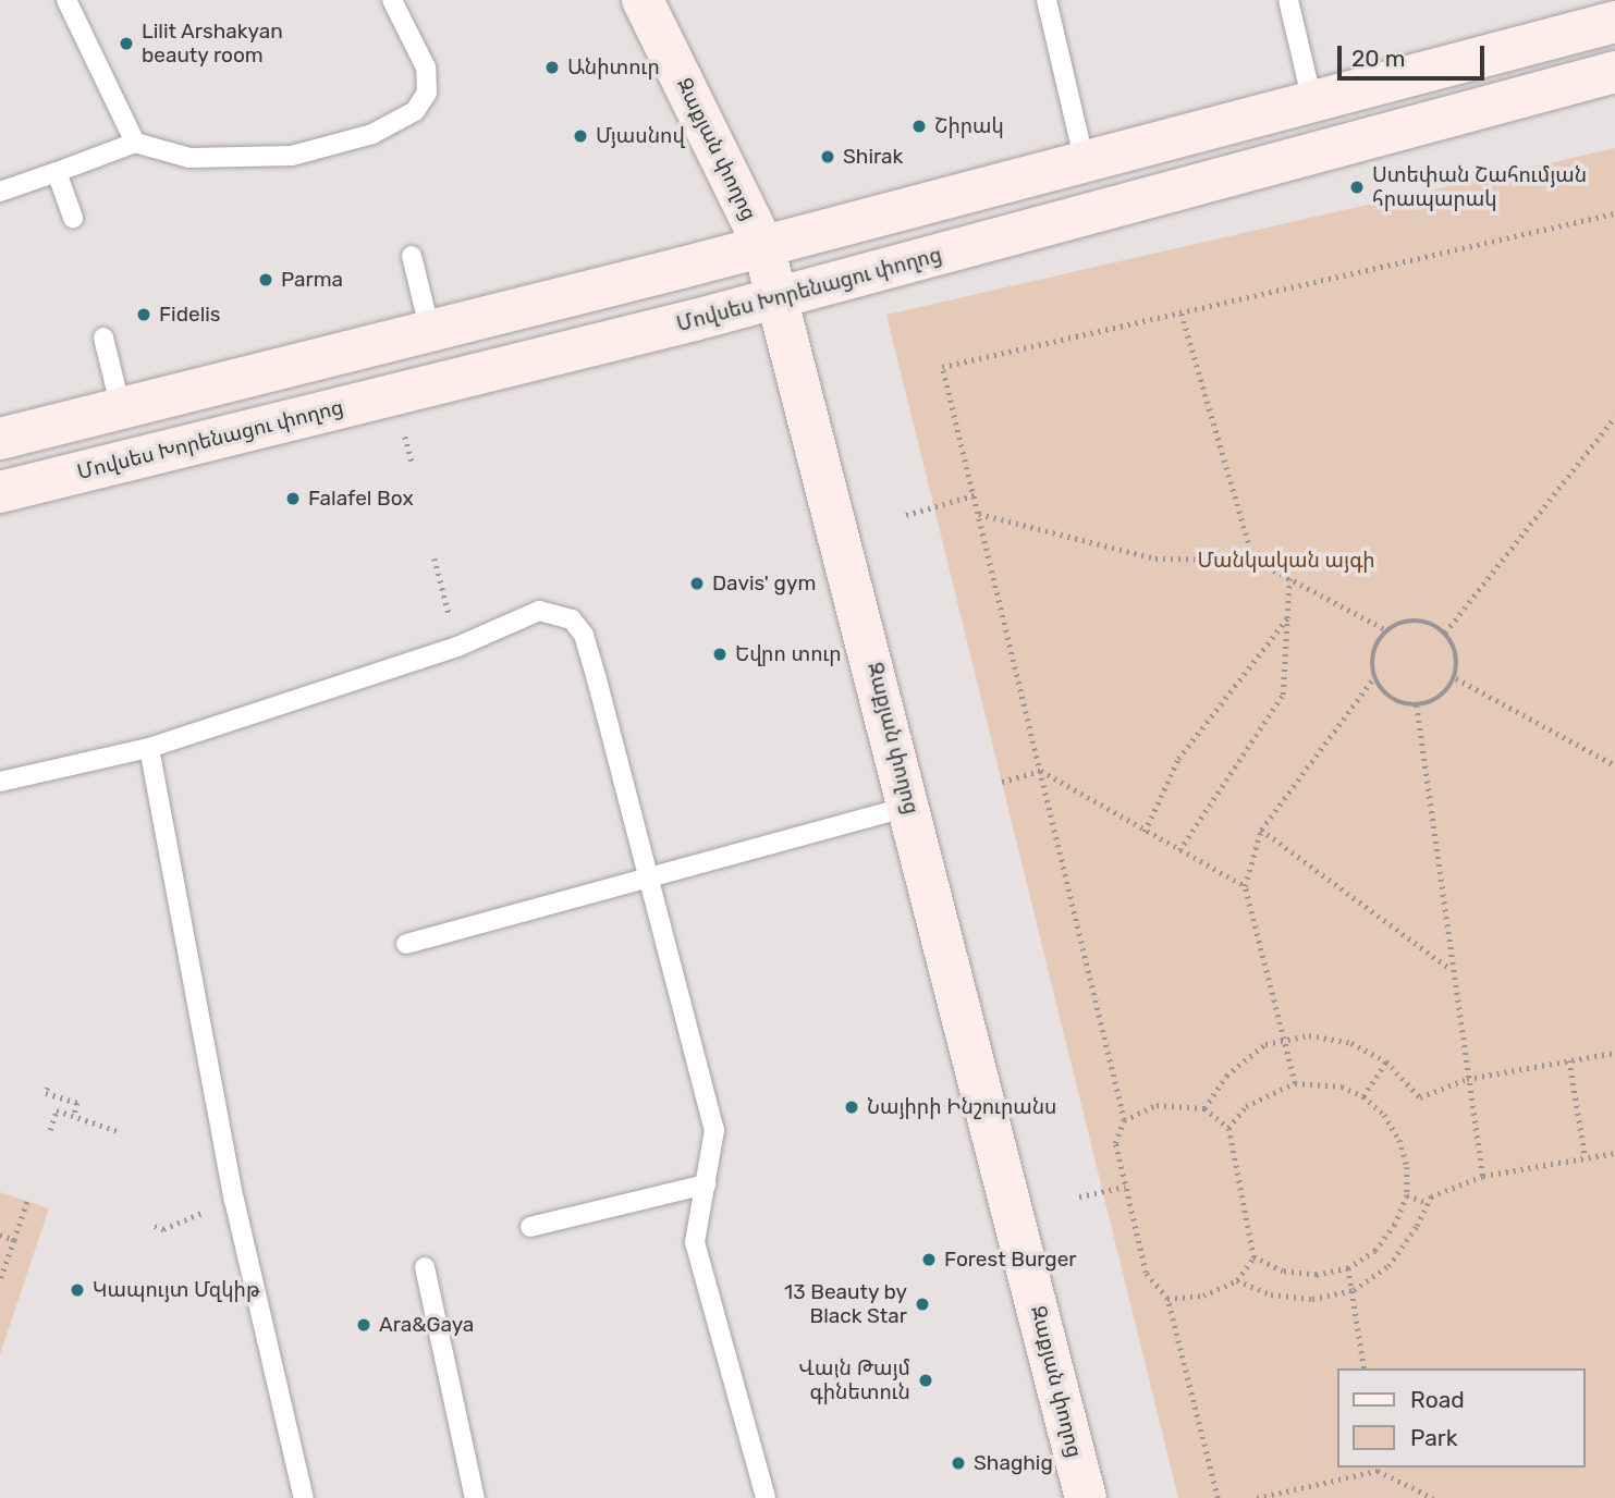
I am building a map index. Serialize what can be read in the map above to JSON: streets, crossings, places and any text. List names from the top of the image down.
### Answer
{
  "streets": {
    "main road": ["Զաքյան փողոց", "Մովսես Խորենացու փողոց"]
  },
  "crossings": [
    ["Զաքյան փողոց", "Մովսես Խորենացու փողոց"]
  ],
  "parks": ["Մանկական այգի"],
  "places": [
    "Lilit Arshakyan beauty room",
    "Անիտուր",
    "Շիրակ",
    "Մյասնով",
    "Shirak",
    "Ստեփան Շահումյան հրապարակ",
    "Parma",
    "Fidelis",
    "Falafel Box",
    "Davis' gym",
    "Եվրո տուր",
    "Նայիրի Ինշուրանս",
    "Forest Burger",
    "Կապույտ Մզկիթ",
    "13 Beauty by Black Star",
    "Ara&Gaya",
    "Վայն Թայմ գինետուն",
    "Shaghig"
  ],
  "legend": ["Road", "Park"],
  "scale_bar": "20 m"
}
